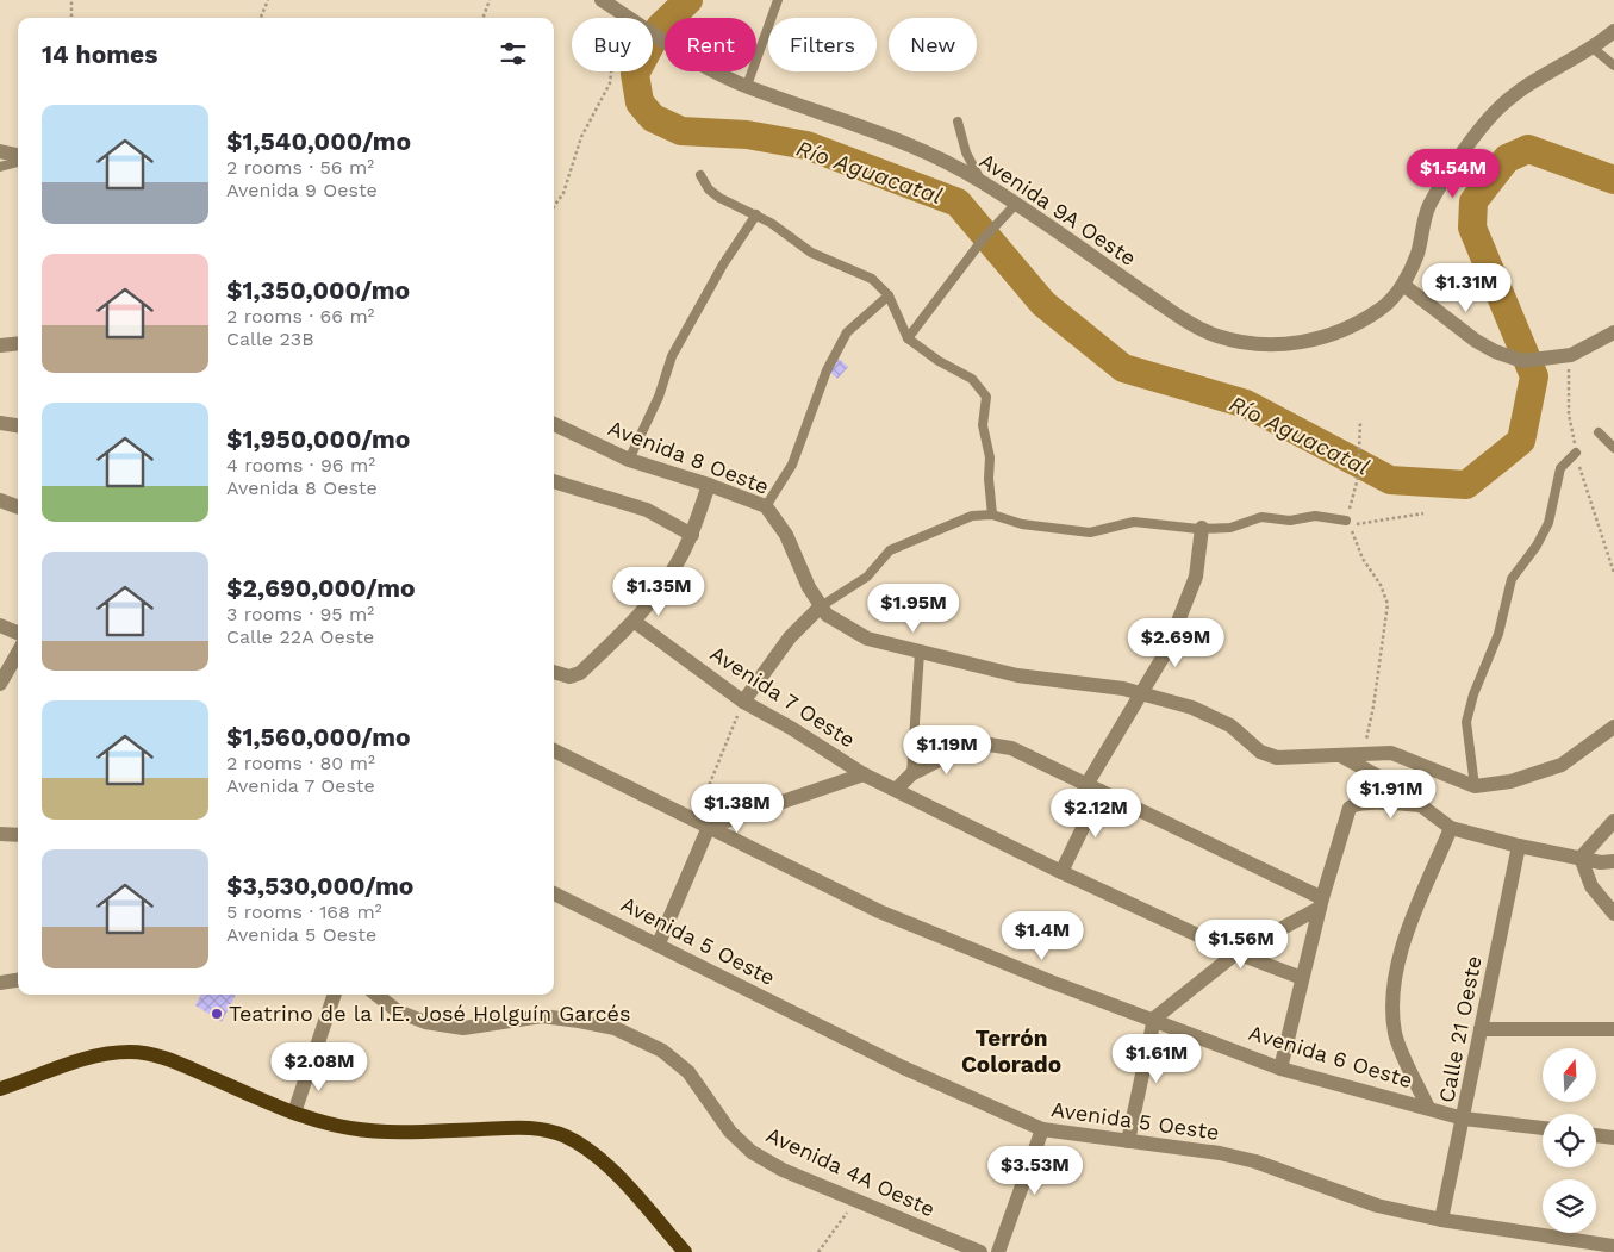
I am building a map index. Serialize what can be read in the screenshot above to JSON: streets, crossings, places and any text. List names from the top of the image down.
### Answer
{
  "streets": {
    "street": [
      "Avenida 9A Oeste",
      "Avenida 8 Oeste",
      "Avenida 7 Oeste",
      "Avenida 5 Oeste",
      "Calle 21 Oeste",
      "Avenida 6 Oeste",
      "Avenida 4A Oeste"
    ]
  },
  "crossings": [
    ["Avenida 5 Oeste", "Calle 21 Oeste"],
    ["Calle 21 Oeste", "Avenida 6 Oeste"]
  ],
  "districts": ["Terrón Colorado"],
  "water": ["Río Aguacatal"],
  "places": ["Teatrino de la I.E. José Holguín Garcés"],
  "north": "top",
  "page": {
    "chip": [
      "Buy",
      "Rent",
      "Filters",
      "New"
    ],
    "heading": "14 homes",
    "list": [
      {
        "name": "$1,540,000/mo",
        "note": "2 rooms · 56 m² · Avenida 9 Oeste"
      },
      {
        "name": "$1,350,000/mo",
        "note": "2 rooms · 66 m² · Calle 23B"
      },
      {
        "name": "$1,950,000/mo",
        "note": "4 rooms · 96 m² · Avenida 8 Oeste"
      },
      {
        "name": "$2,690,000/mo",
        "note": "3 rooms · 95 m² · Calle 22A Oeste"
      },
      {
        "name": "$1,560,000/mo",
        "note": "2 rooms · 80 m² · Avenida 7 Oeste"
      },
      {
        "name": "$3,530,000/mo",
        "note": "5 rooms · 168 m² · Avenida 5 Oeste"
      }
    ],
    "price": [
      "$1.54M",
      "$1.31M",
      "$1.35M",
      "$1.95M",
      "$2.69M",
      "$1.19M",
      "$1.91M",
      "$1.38M",
      "$2.12M",
      "$1.4M",
      "$1.56M",
      "$1.61M",
      "$2.08M",
      "$3.53M"
    ]
  }
}
